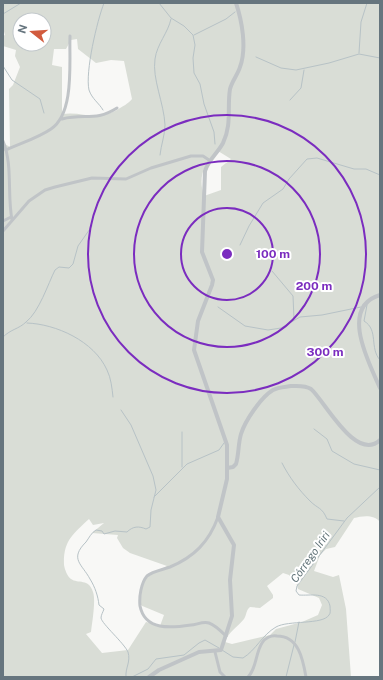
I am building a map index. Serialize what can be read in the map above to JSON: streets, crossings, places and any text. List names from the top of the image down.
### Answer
{
  "water": ["Córrego Iriri"],
  "north": "left",
  "rings": ["100 m", "200 m", "300 m"]
}
